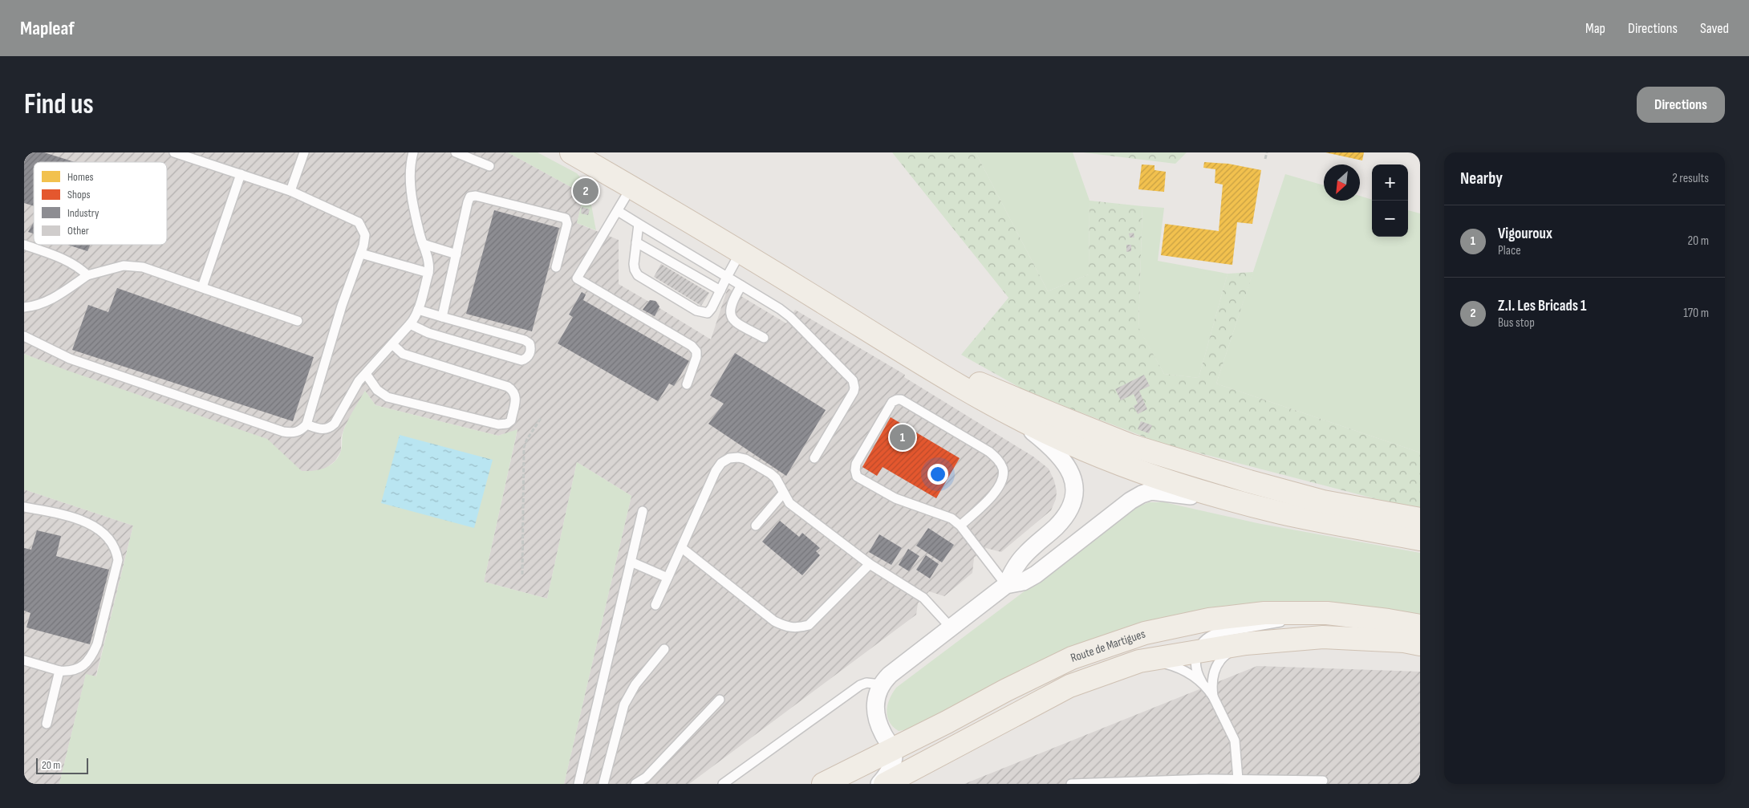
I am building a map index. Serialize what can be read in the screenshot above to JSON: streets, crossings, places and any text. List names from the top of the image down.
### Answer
{
  "streets": {
    "main road": ["Route de Martigues"]
  },
  "legend": [
    "Homes",
    "Shops",
    "Industry",
    "Other"
  ],
  "scale_bar": "20 m",
  "north": "bottom left",
  "page": {
    "header": "Mapleaf",
    "nav": ["Map", "Directions", "Saved"],
    "buttons": "Directions",
    "title": "Find us",
    "heading": ["Nearby", "2 results"],
    "map_buttons": ["+", "−"],
    "pins": ["2", "1"],
    "list": [
      {
        "mark": "1",
        "name": "Vigouroux",
        "note": "Place",
        "value": "20 m"
      },
      {
        "mark": "2",
        "name": "Z.I. Les Bricads 1",
        "note": "Bus stop",
        "value": "170 m"
      }
    ],
    "scale": "20 m"
  }
}
